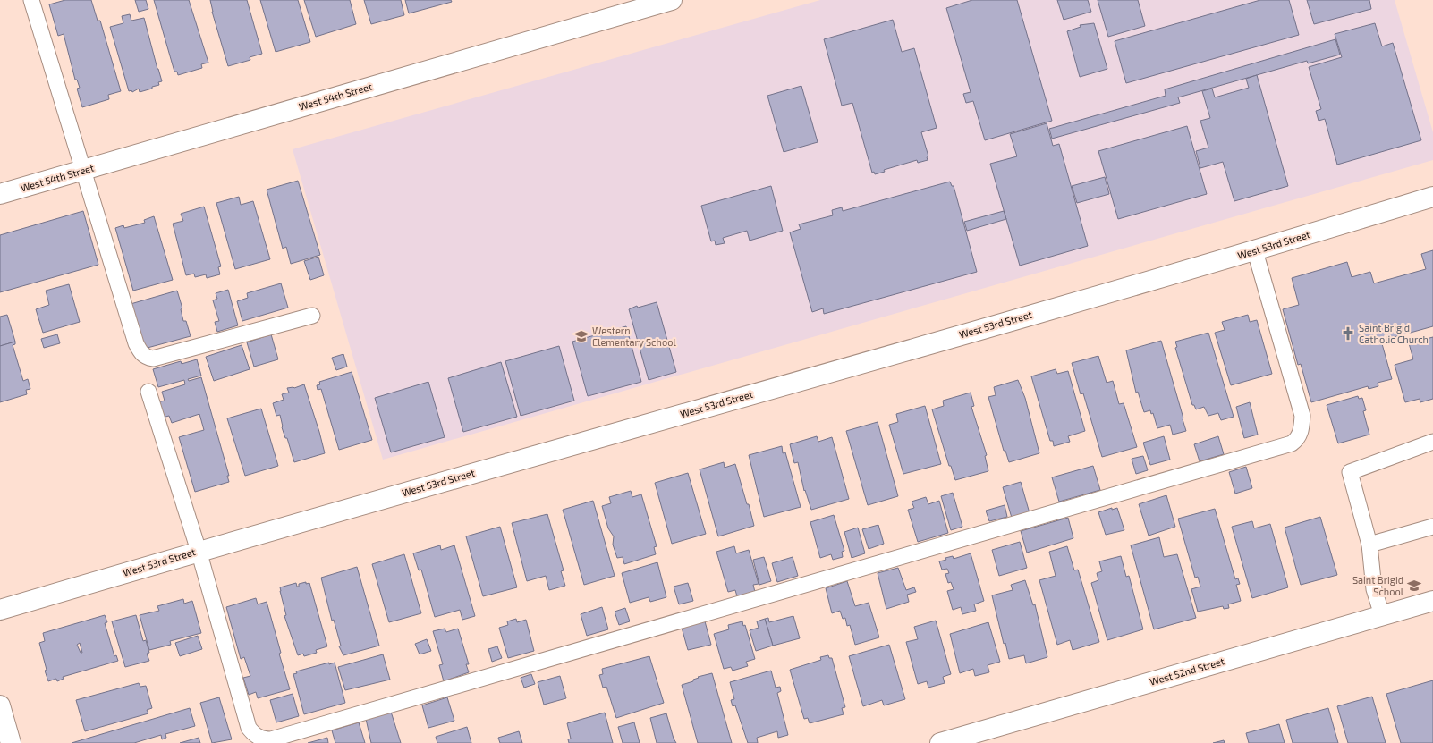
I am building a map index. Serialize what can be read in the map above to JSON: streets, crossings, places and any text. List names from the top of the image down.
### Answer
{
  "streets": {
    "street": ["West 54th Street", "West 53rd Street", "West 52nd Street"]
  },
  "places": {
    "church": ["Saint Brigid Catholic Church"],
    "school or university": ["Western Elementary School", "Saint Brigid School"]
  }
}
